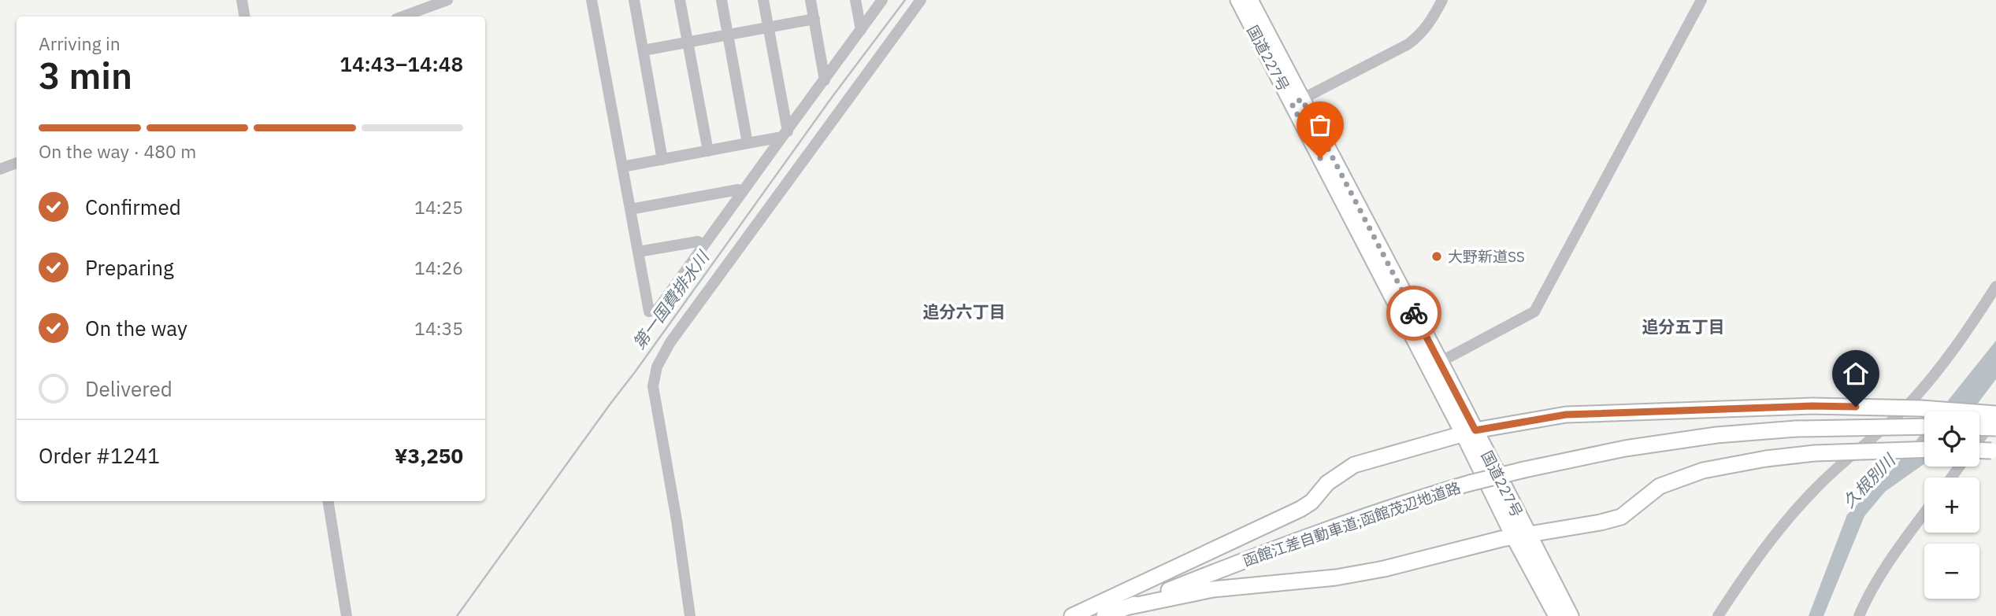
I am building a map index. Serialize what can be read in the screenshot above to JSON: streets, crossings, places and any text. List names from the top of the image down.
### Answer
{
  "streets": {
    "highway": ["国道227号", "函館江差自動車道;函館茂辺地道路"]
  },
  "districts": ["追分六丁目", "追分五丁目"],
  "water": ["第一国費排水川", "久根別川"],
  "places": ["大野新道SS"],
  "page": {
    "heading": ["3 min", "Arriving in", "14:43–14:48"],
    "panel": ["Order #1241", "¥3,250"],
    "bar": "On the way · 480 m",
    "list": [
      ["Confirmed", "14:25"],
      ["Preparing", "14:26"],
      ["On the way", "14:35"],
      "Delivered"
    ],
    "map_buttons": ["+", "−"]
  }
}
